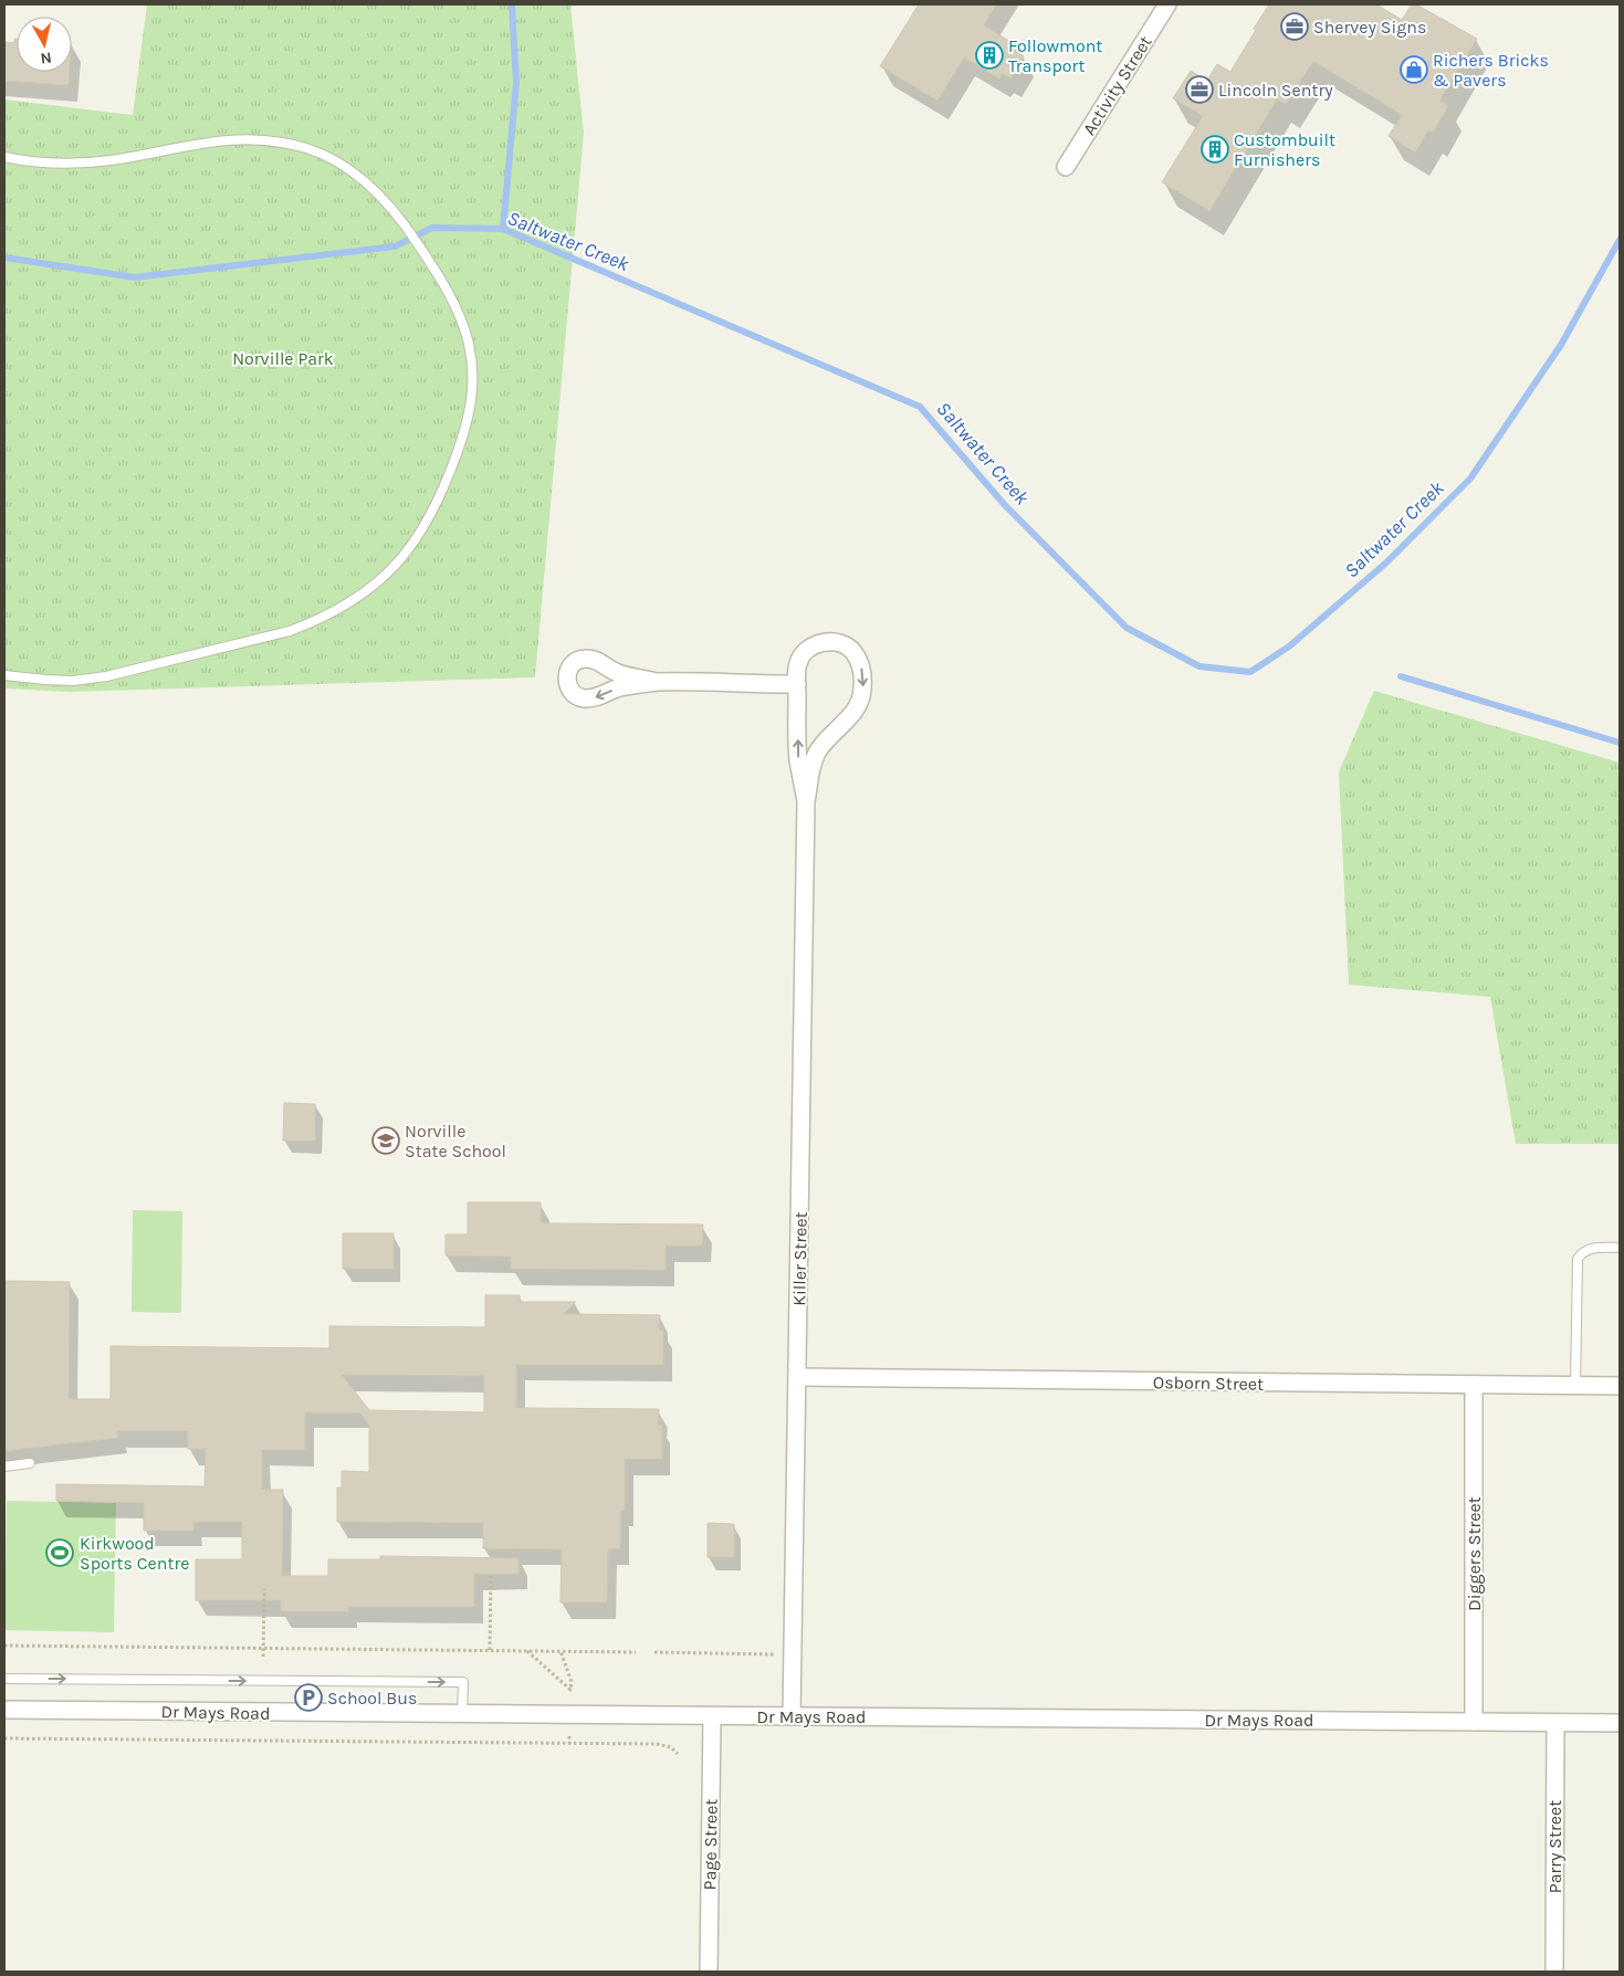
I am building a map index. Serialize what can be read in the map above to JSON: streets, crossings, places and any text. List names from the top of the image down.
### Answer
{
  "streets": {
    "street": [
      "Activity Street",
      "Killer Street",
      "Osborn Street",
      "Diggers Street",
      "Dr Mays Road",
      "Page Street",
      "Parry Street"
    ]
  },
  "crossings": [
    ["Killer Street", "Osborn Street"],
    ["Killer Street", "Dr Mays Road"],
    ["Osborn Street", "Diggers Street"],
    ["Diggers Street", "Dr Mays Road"],
    ["Dr Mays Road", "Page Street"],
    ["Dr Mays Road", "Parry Street"]
  ],
  "water": ["Saltwater Creek"],
  "parks": ["Norville Park"],
  "places": {
    "office": ["Shervey Signs", "Lincoln Sentry"],
    "building": ["Followmont Transport", "Custombuilt Furnishers"],
    "shop": ["Richers Bricks & Pavers"],
    "school or university": ["Norville State School"],
    "sports": ["Kirkwood Sports Centre"],
    "parking": ["School Bus"]
  },
  "north": "bottom"
}
